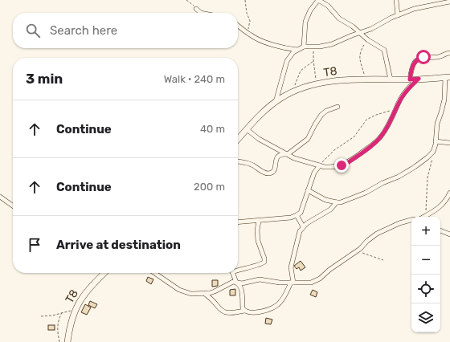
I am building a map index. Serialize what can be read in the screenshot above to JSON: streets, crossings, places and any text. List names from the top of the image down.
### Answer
{
  "streets": {
    "street": ["T8"]
  },
  "page": {
    "search": "Search here",
    "heading": ["3 min", "Walk · 240 m"],
    "list": [
      ["Continue", "40 m"],
      ["Continue", "200 m"],
      "Arrive at destination"
    ],
    "map_buttons": ["+", "−"]
  }
}
